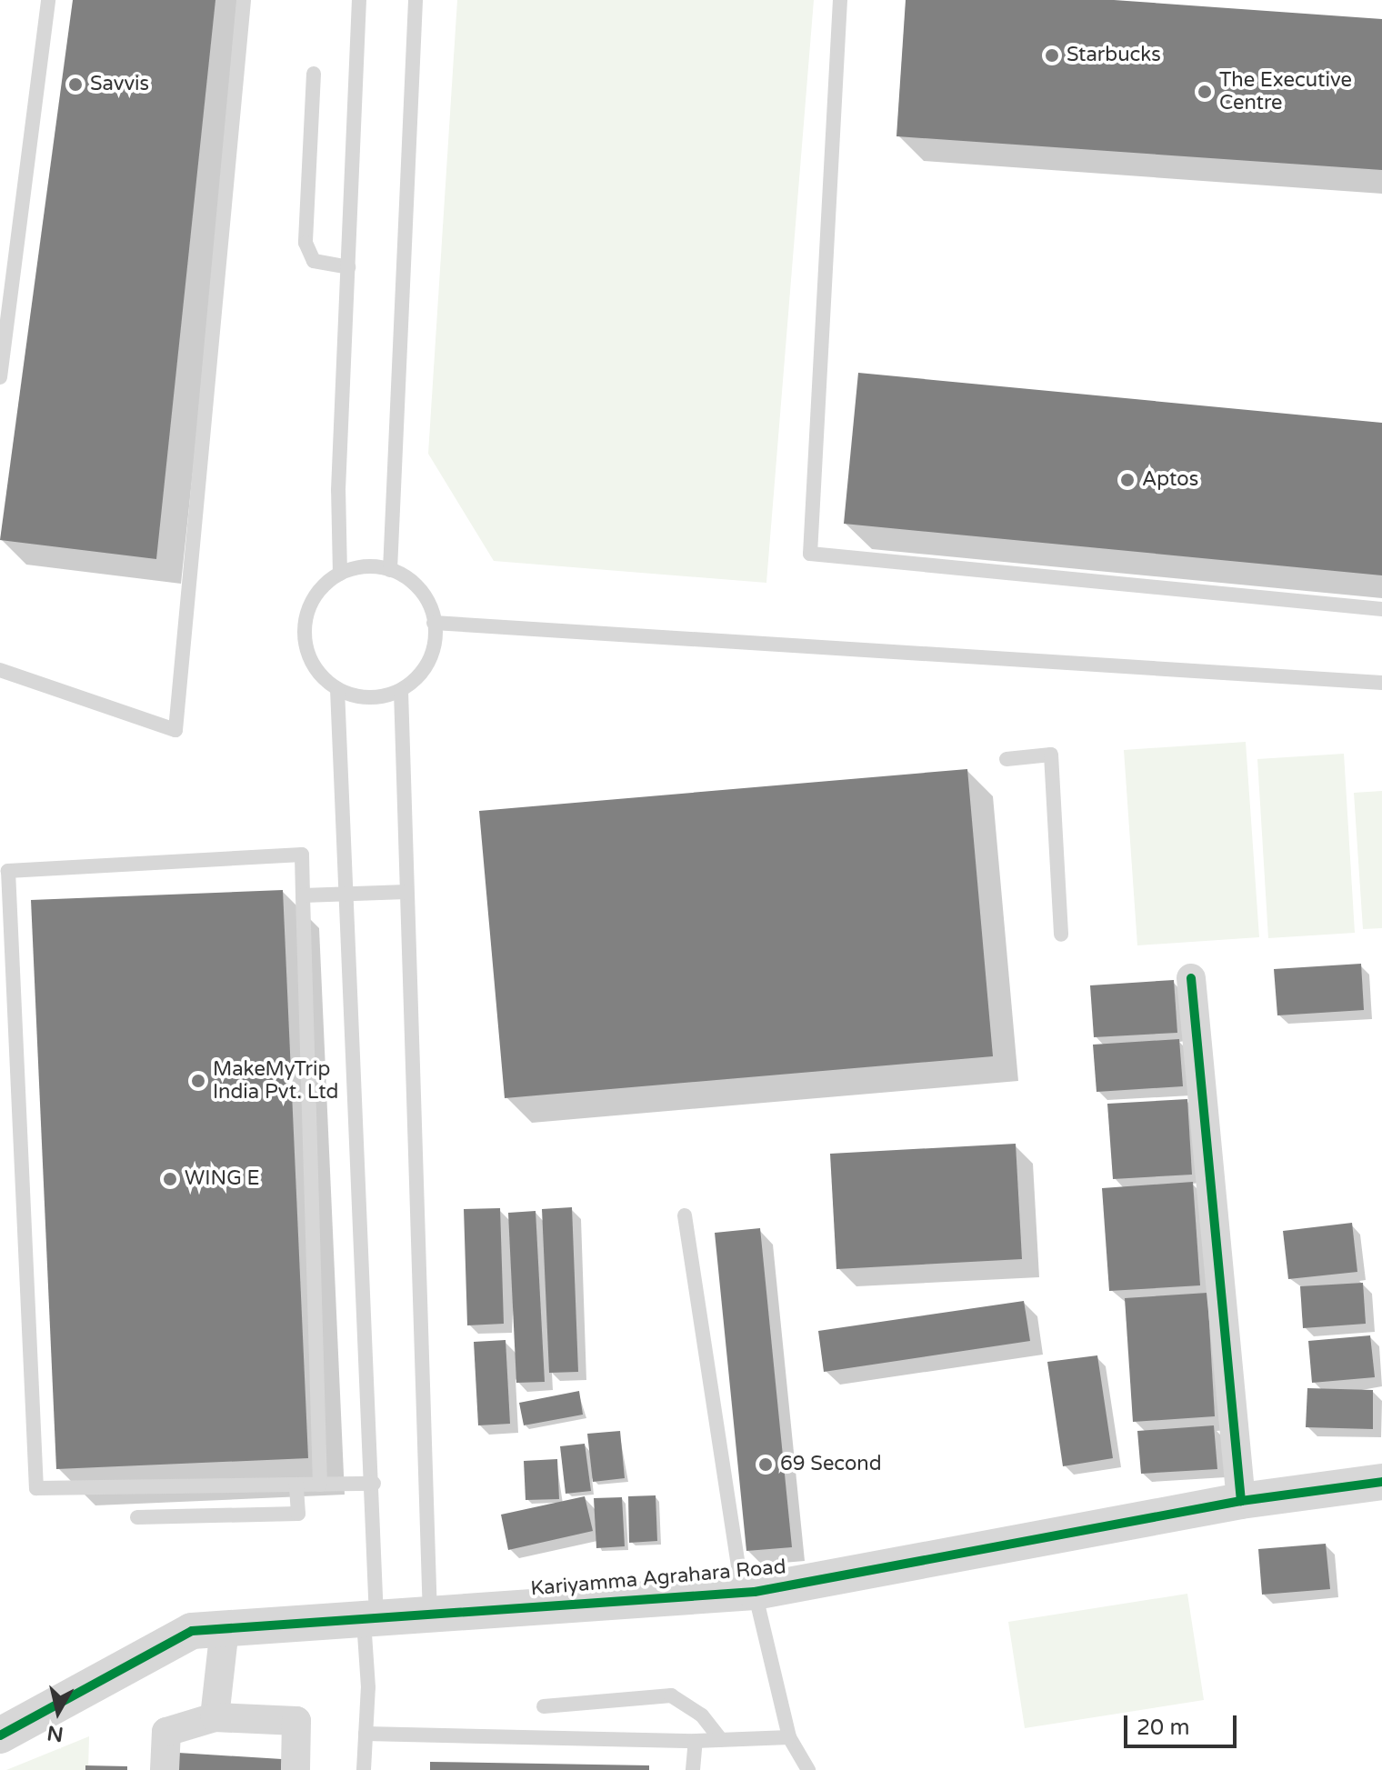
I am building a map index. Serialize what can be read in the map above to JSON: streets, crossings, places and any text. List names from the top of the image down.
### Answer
{
  "streets": {
    "street": ["Kariyamma Agrahara Road"]
  },
  "places": [
    "Starbucks",
    "Savvis",
    "The Executive Centre",
    "Aptos",
    "MakeMyTrip India Pvt. Ltd",
    "WING E",
    "69 Second"
  ],
  "scale_bar": "20 m",
  "north": "bottom"
}
